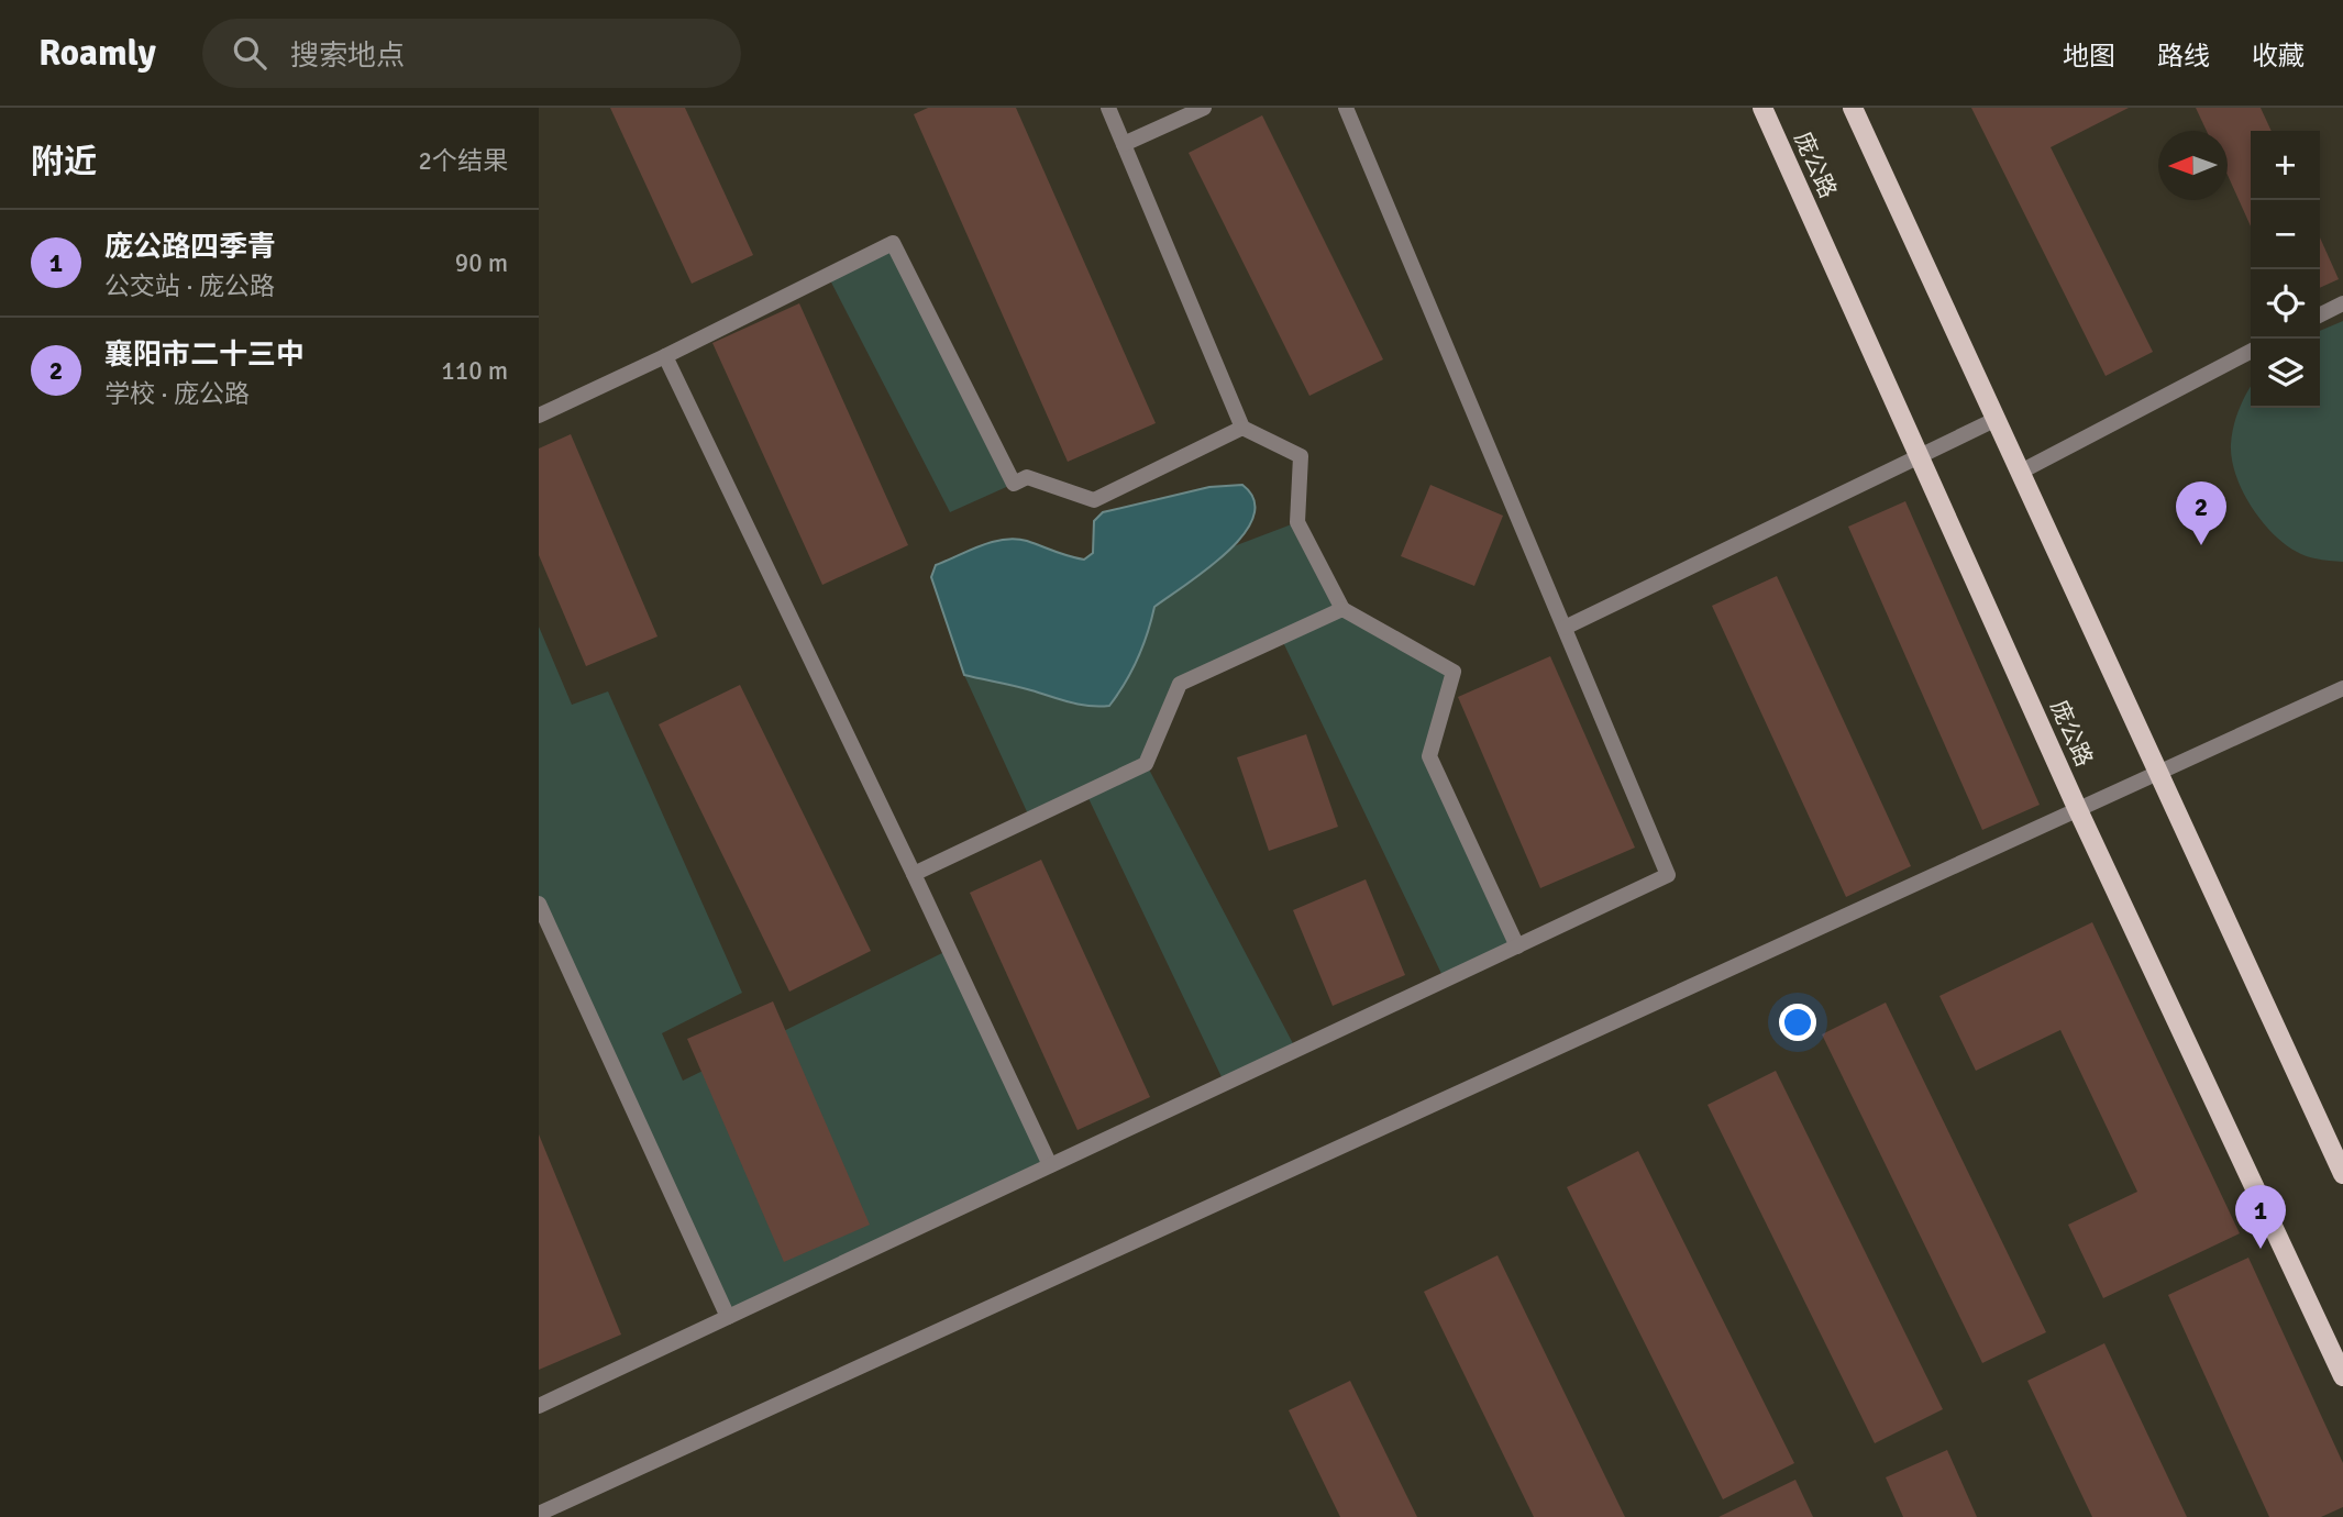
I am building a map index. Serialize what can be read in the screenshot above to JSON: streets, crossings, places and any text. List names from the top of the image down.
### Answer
{
  "streets": {
    "main road": ["庞公路"]
  },
  "north": "left",
  "page": {
    "header": "Roamly",
    "search": "搜索地点",
    "nav": ["地图", "路线", "收藏"],
    "heading": ["附近", "2个结果"],
    "map_buttons": ["+", "−"],
    "list": [
      {
        "mark": "1",
        "name": "庞公路四季青",
        "note": "公交站 · 庞公路",
        "value": "90 m"
      },
      {
        "mark": "2",
        "name": "襄阳市二十三中",
        "note": "学校 · 庞公路",
        "value": "110 m"
      }
    ],
    "pins": ["2", "1"]
  }
}
